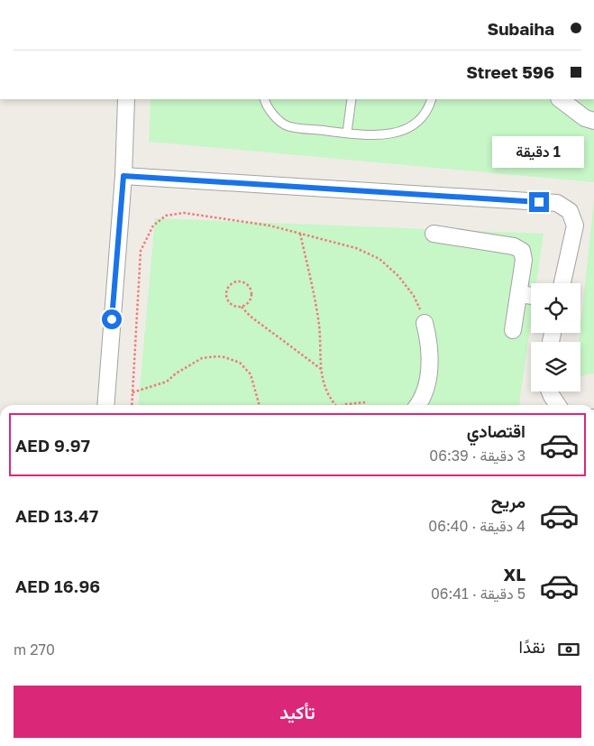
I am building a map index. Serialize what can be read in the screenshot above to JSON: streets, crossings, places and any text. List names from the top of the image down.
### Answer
{
  "page": {
    "banner": ["Subaiha", "Street 596"],
    "bubble": "1 دقيقة",
    "list": [
      {
        "name": "اقتصادي",
        "note": "3 دقيقة · 06:39",
        "value": "AED 9.97"
      },
      {
        "name": "مريح",
        "note": "4 دقيقة · 06:40",
        "value": "AED 13.47"
      },
      {
        "name": "XL",
        "note": "5 دقيقة · 06:41",
        "value": "AED 16.96"
      }
    ],
    "pay": ["نقدًا", "270 m"],
    "buttons": "تأكيد"
  }
}
